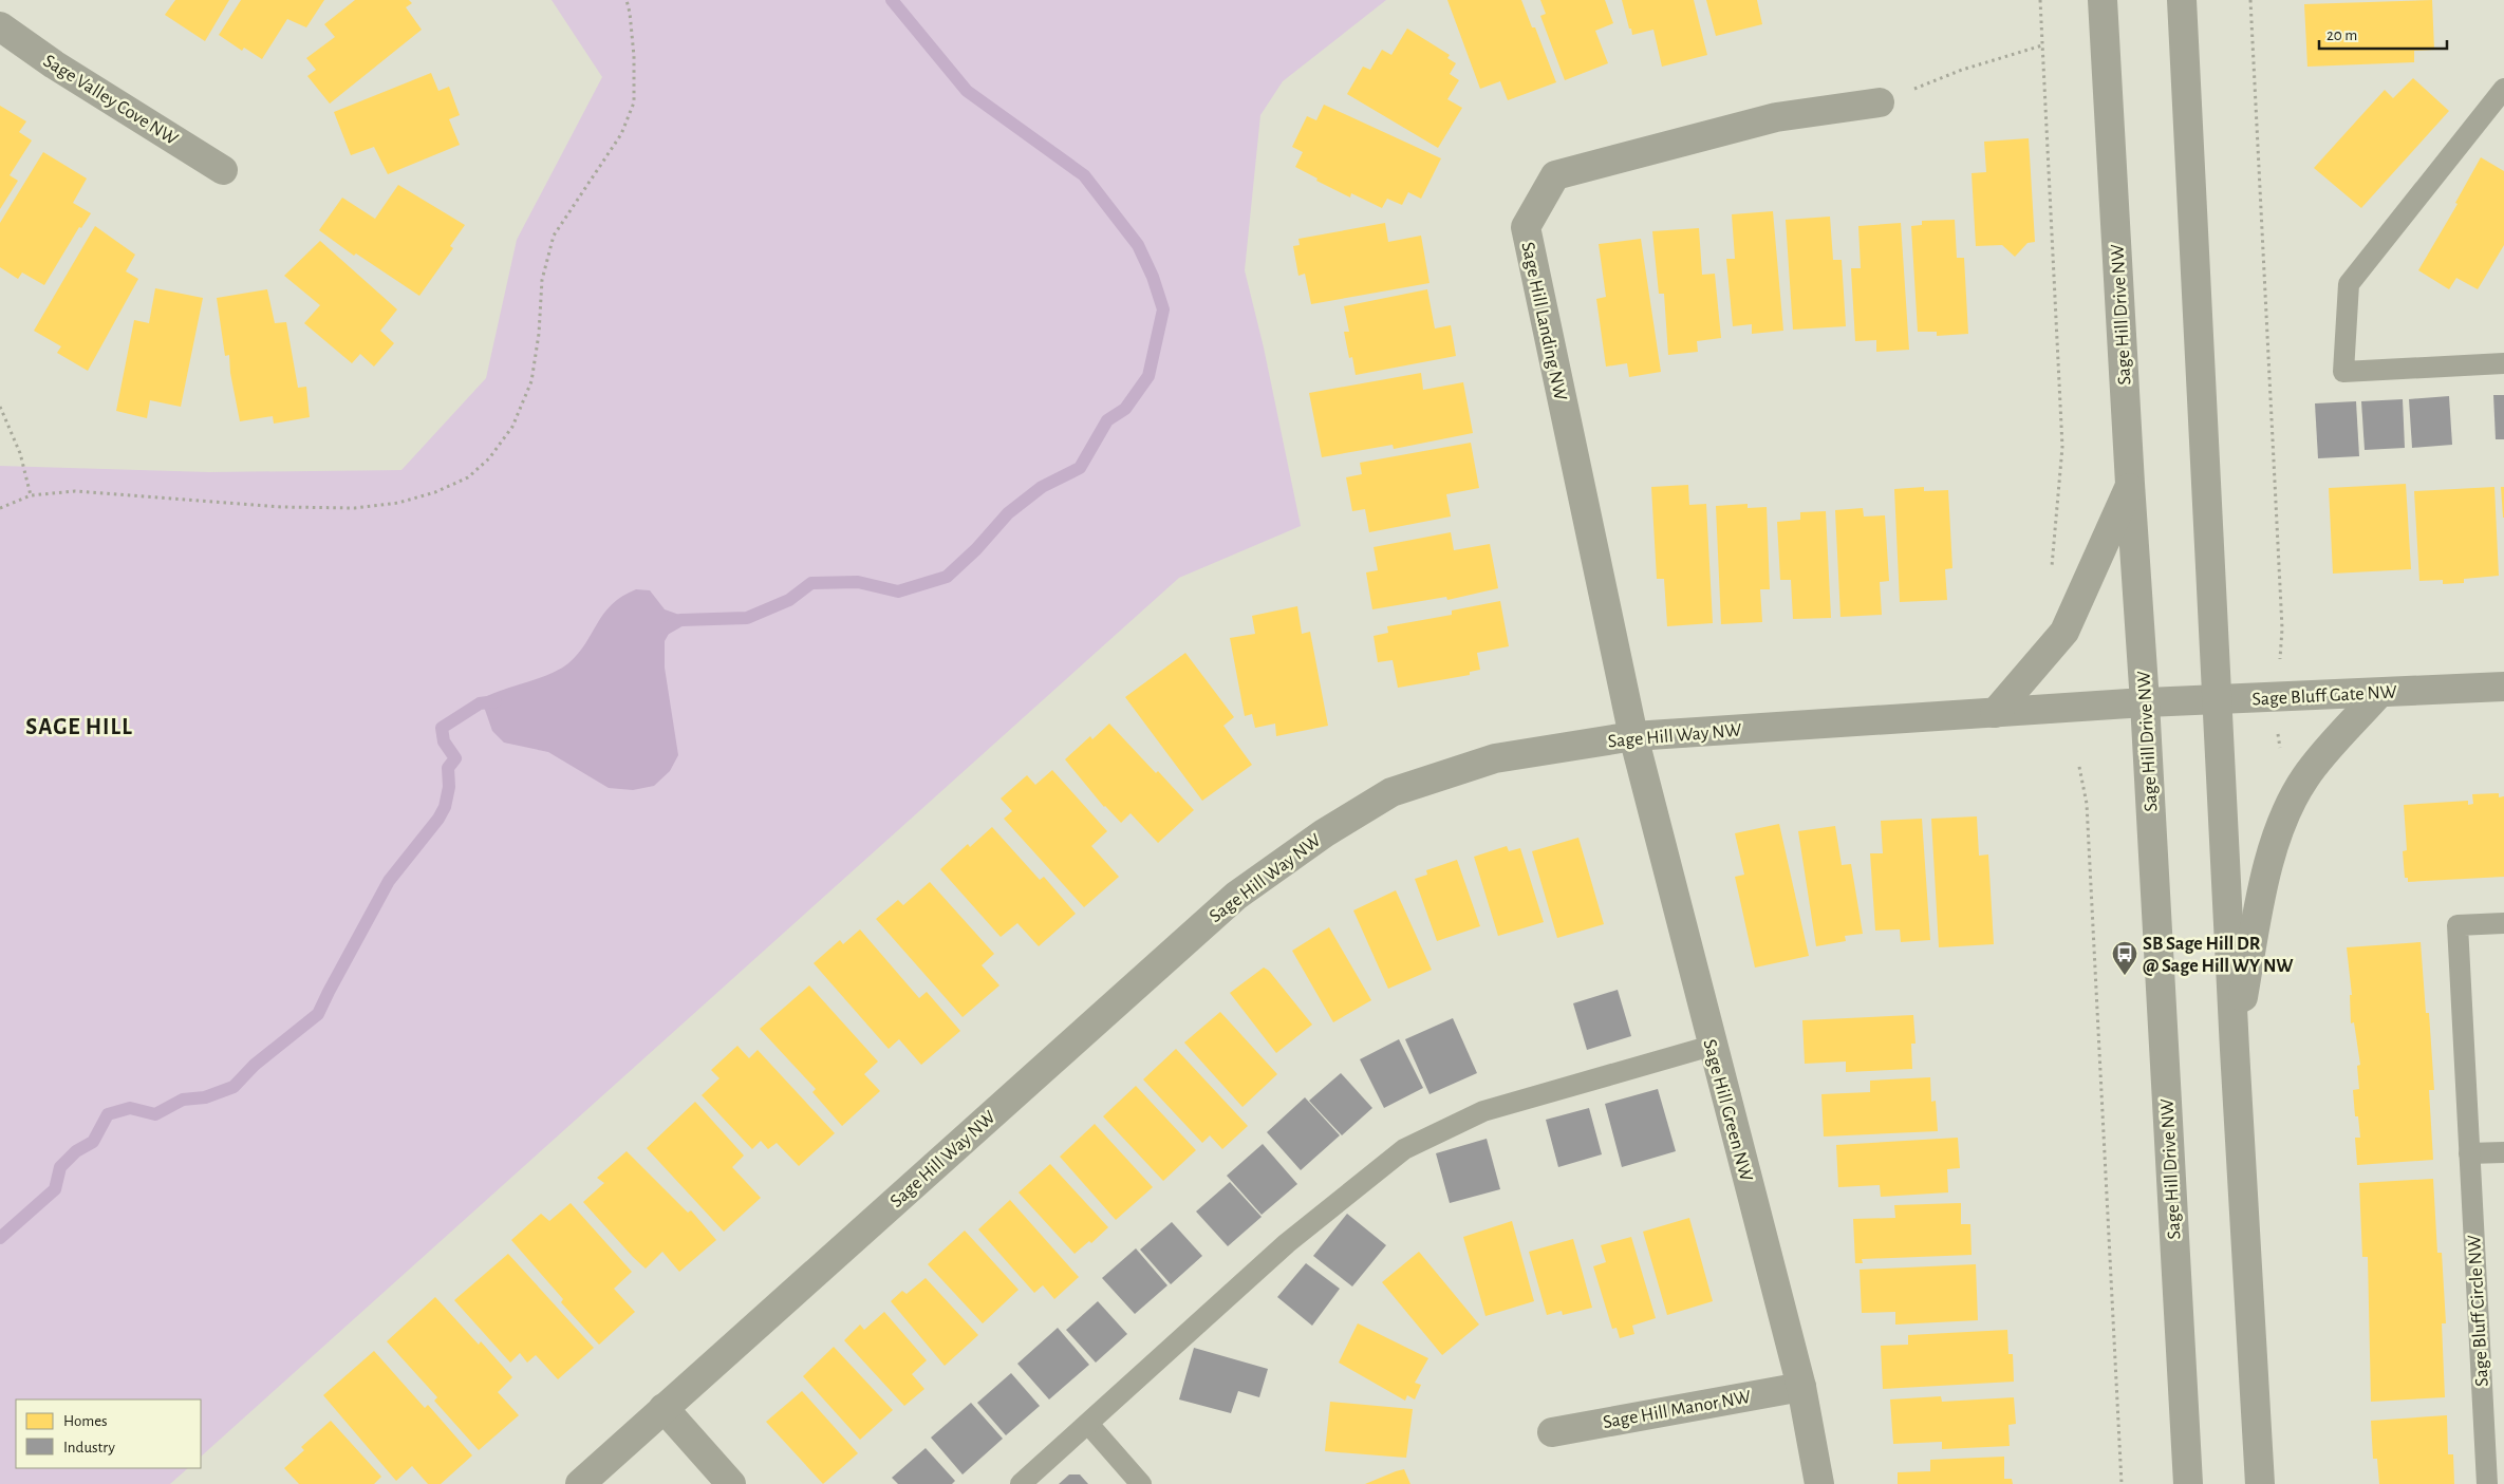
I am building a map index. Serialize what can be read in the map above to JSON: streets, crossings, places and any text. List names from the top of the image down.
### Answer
{
  "streets": {
    "street": [
      "Sage Valley Cove NW",
      "Sage Hill Drive NW",
      "Sage Hill Landing NW",
      "Sage Bluff Gate NW",
      "Sage Hill Way NW",
      "Sage Hill Green NW",
      "Sage Hill Manor NW"
    ],
    "lane": ["Sage Bluff Circle NW"]
  },
  "crossings": [
    ["Sage Hill Drive NW", "Sage Bluff Gate NW"],
    ["Sage Hill Drive NW", "Sage Hill Way NW"],
    ["Sage Hill Landing NW", "Sage Hill Way NW"],
    ["Sage Hill Landing NW", "Sage Hill Green NW"],
    ["Sage Bluff Gate NW", "Sage Hill Way NW"],
    ["Sage Hill Way NW", "Sage Hill Green NW"],
    ["Sage Hill Green NW", "Sage Hill Manor NW"]
  ],
  "districts": ["SAGE HILL"],
  "places": {
    "bus stop": ["SB Sage Hill DR @ Sage Hill WY NW"]
  },
  "legend": ["Homes", "Industry"],
  "scale_bar": "20 m"
}
